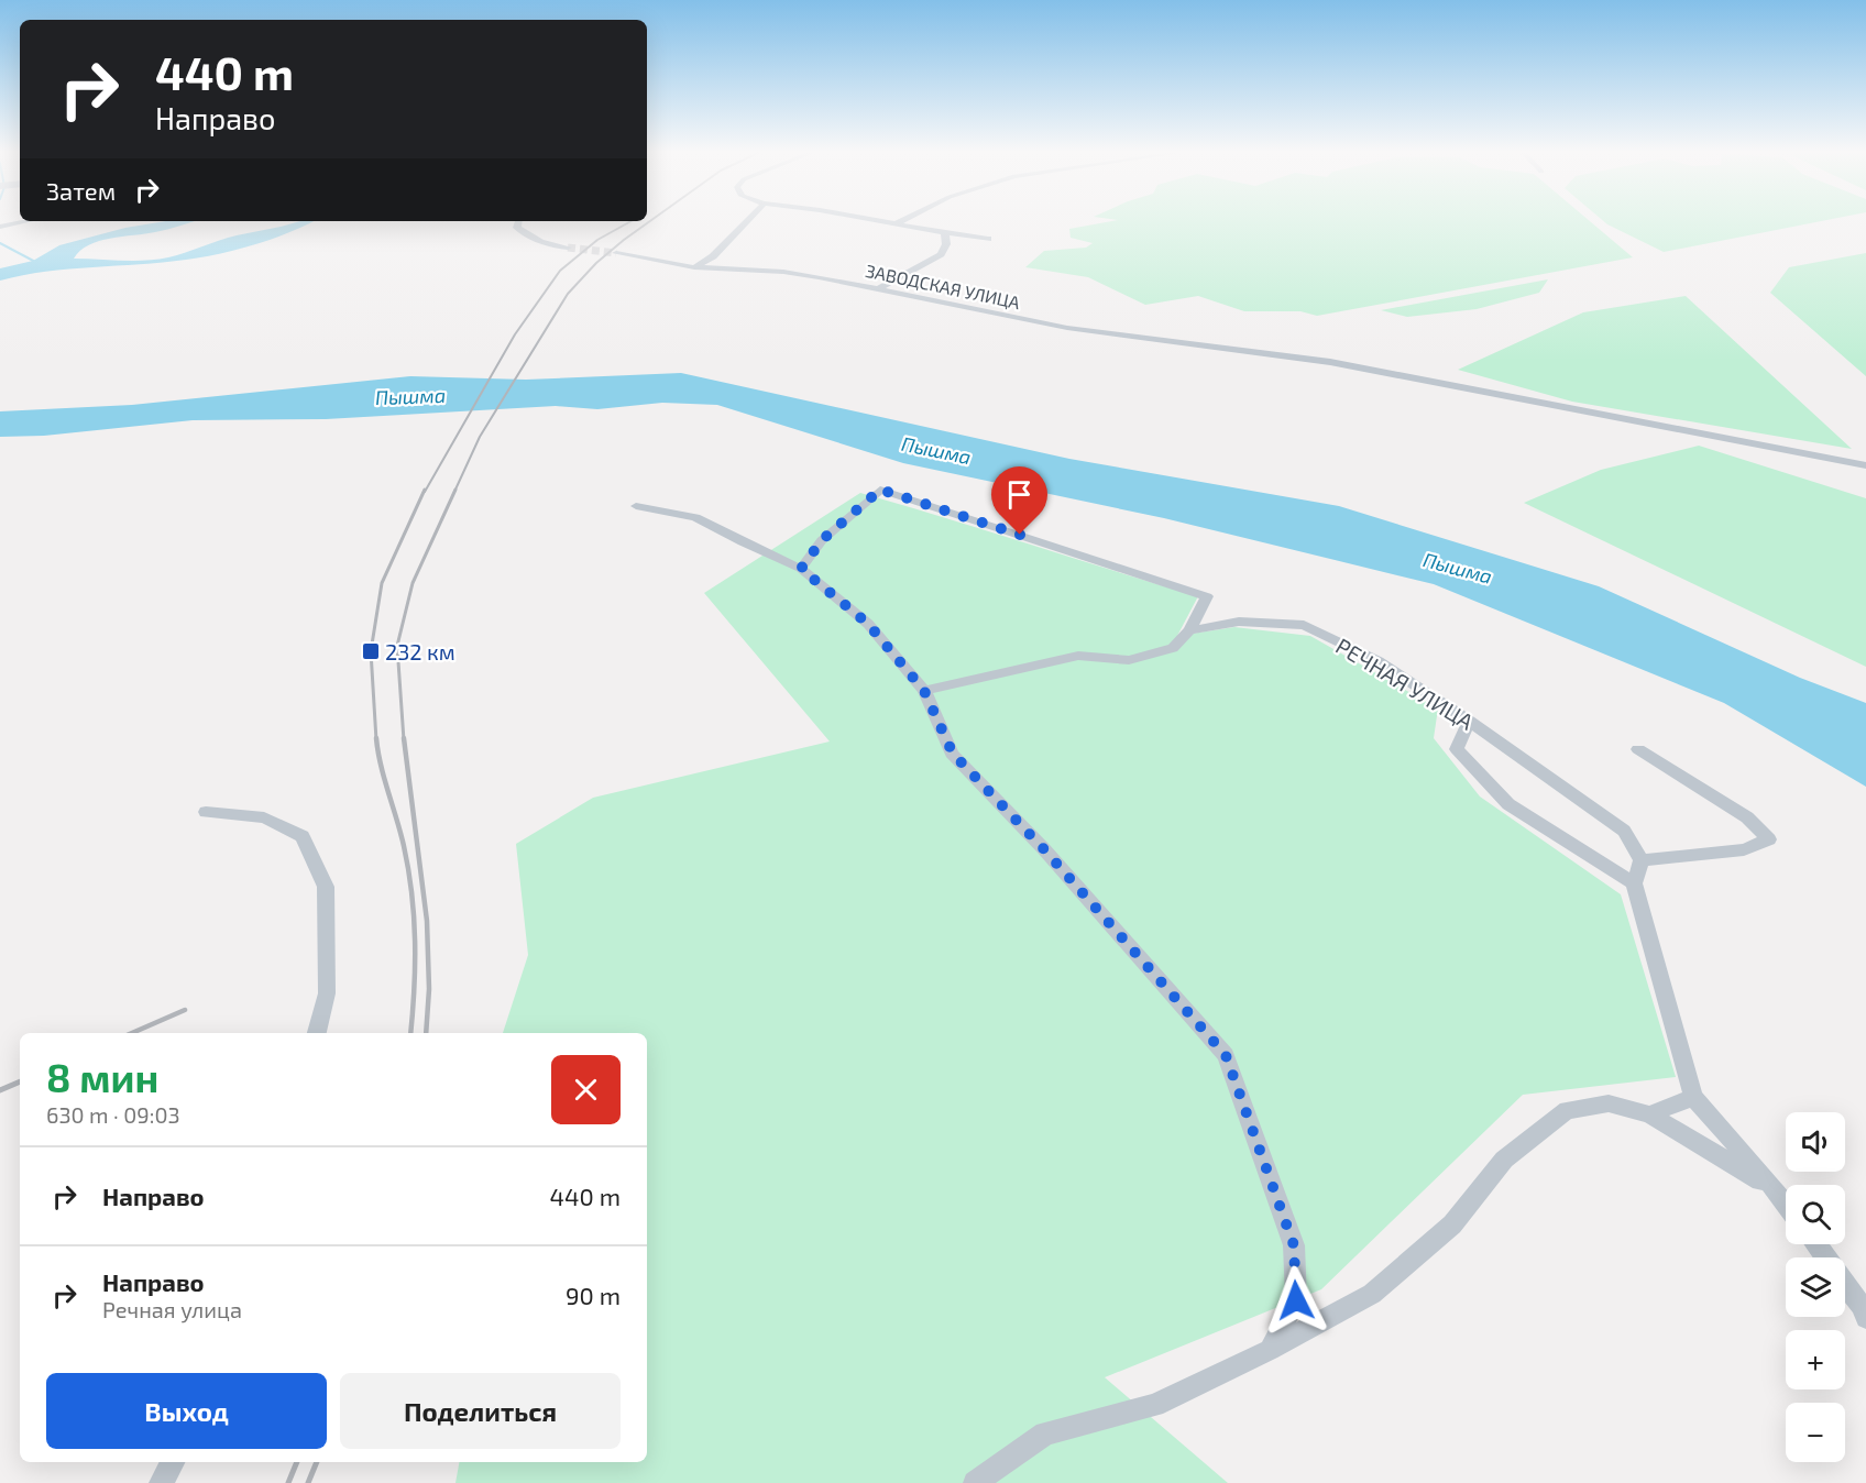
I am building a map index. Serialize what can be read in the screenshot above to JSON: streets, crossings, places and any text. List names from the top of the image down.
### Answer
{
  "streets": {
    "street": ["ЗАВОДСКАЯ УЛИЦА", "РЕЧНАЯ УЛИЦА"]
  },
  "water": ["Пышма"],
  "places": {
    "transit": ["232 км"]
  },
  "page": {
    "turn": ["440 m", "Направо"],
    "then": "Затем",
    "heading": ["8 мин", "630 m · 09:03"],
    "map_buttons": ["+", "−"],
    "list": [
      {
        "name": "Направо",
        "value": "440 m"
      },
      {
        "name": "Направо",
        "note": "Речная улица",
        "value": "90 m"
      }
    ],
    "buttons": ["Выход", "Поделиться"]
  }
}
